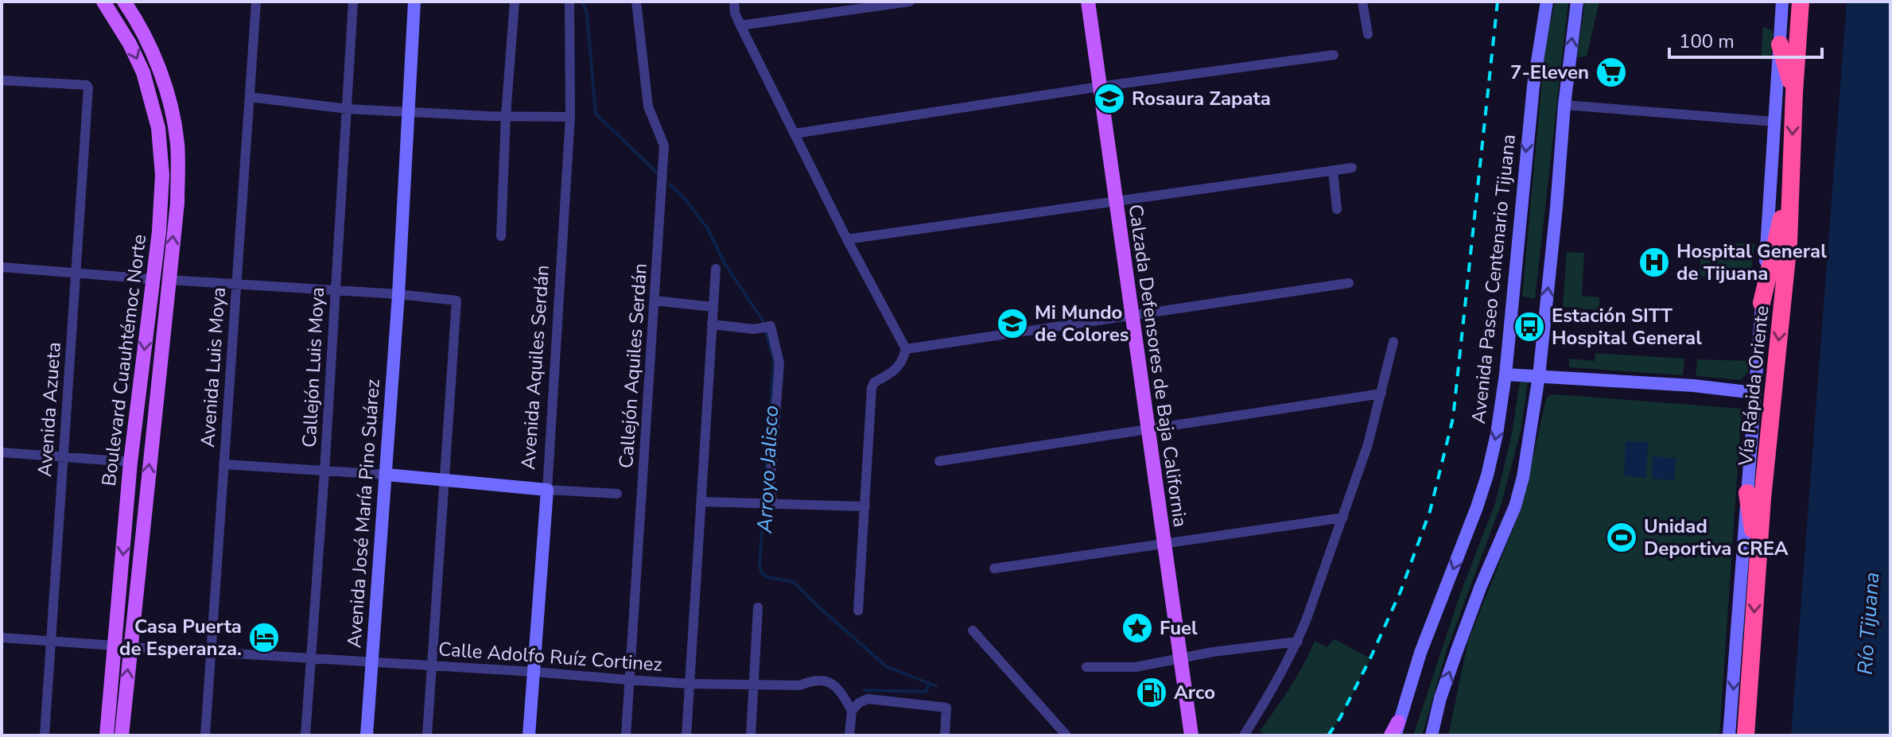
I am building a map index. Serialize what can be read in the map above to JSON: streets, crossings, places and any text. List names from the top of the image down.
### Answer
{
  "streets": {
    "highway": ["Vía Rápida Oriente"],
    "main road": [
      "Avenida Paseo Centenario Tijuana",
      "Boulevard Cuauhtémoc Norte",
      "Calzada Defensores de Baja California",
      "Avenida Aquiles Serdán",
      "Avenida José María Pino Suárez"
    ],
    "street": [
      "Callejón Aquiles Serdán",
      "Avenida Luis Moya",
      "Callejón Luis Moya",
      "Avenida Azueta",
      "Calle Adolfo Ruíz Cortinez"
    ]
  },
  "crossings": [
    ["Boulevard Cuauhtémoc Norte", "Calle Adolfo Ruíz Cortinez"],
    ["Callejón Aquiles Serdán", "Calle Adolfo Ruíz Cortinez"],
    ["Avenida Luis Moya", "Calle Adolfo Ruíz Cortinez"],
    ["Callejón Luis Moya", "Calle Adolfo Ruíz Cortinez"],
    ["Avenida Aquiles Serdán", "Calle Adolfo Ruíz Cortinez"],
    ["Avenida José María Pino Suárez", "Calle Adolfo Ruíz Cortinez"]
  ],
  "water": ["Arroyo Jalisco", "Río Tijuana"],
  "places": {
    "supermarket": ["7-Eleven"],
    "school or university": ["Rosaura Zapata", "Mi Mundo de Colores"],
    "hospital": ["Hospital General de Tijuana"],
    "bus stop": ["Estación SITT Hospital General"],
    "sports": ["Unidad Deportiva CREA"],
    "place": ["Fuel"],
    "hotel": ["Casa Puerta de Esperanza."],
    "fuel station": ["Arco"]
  },
  "scale_bar": "100 m"
}
